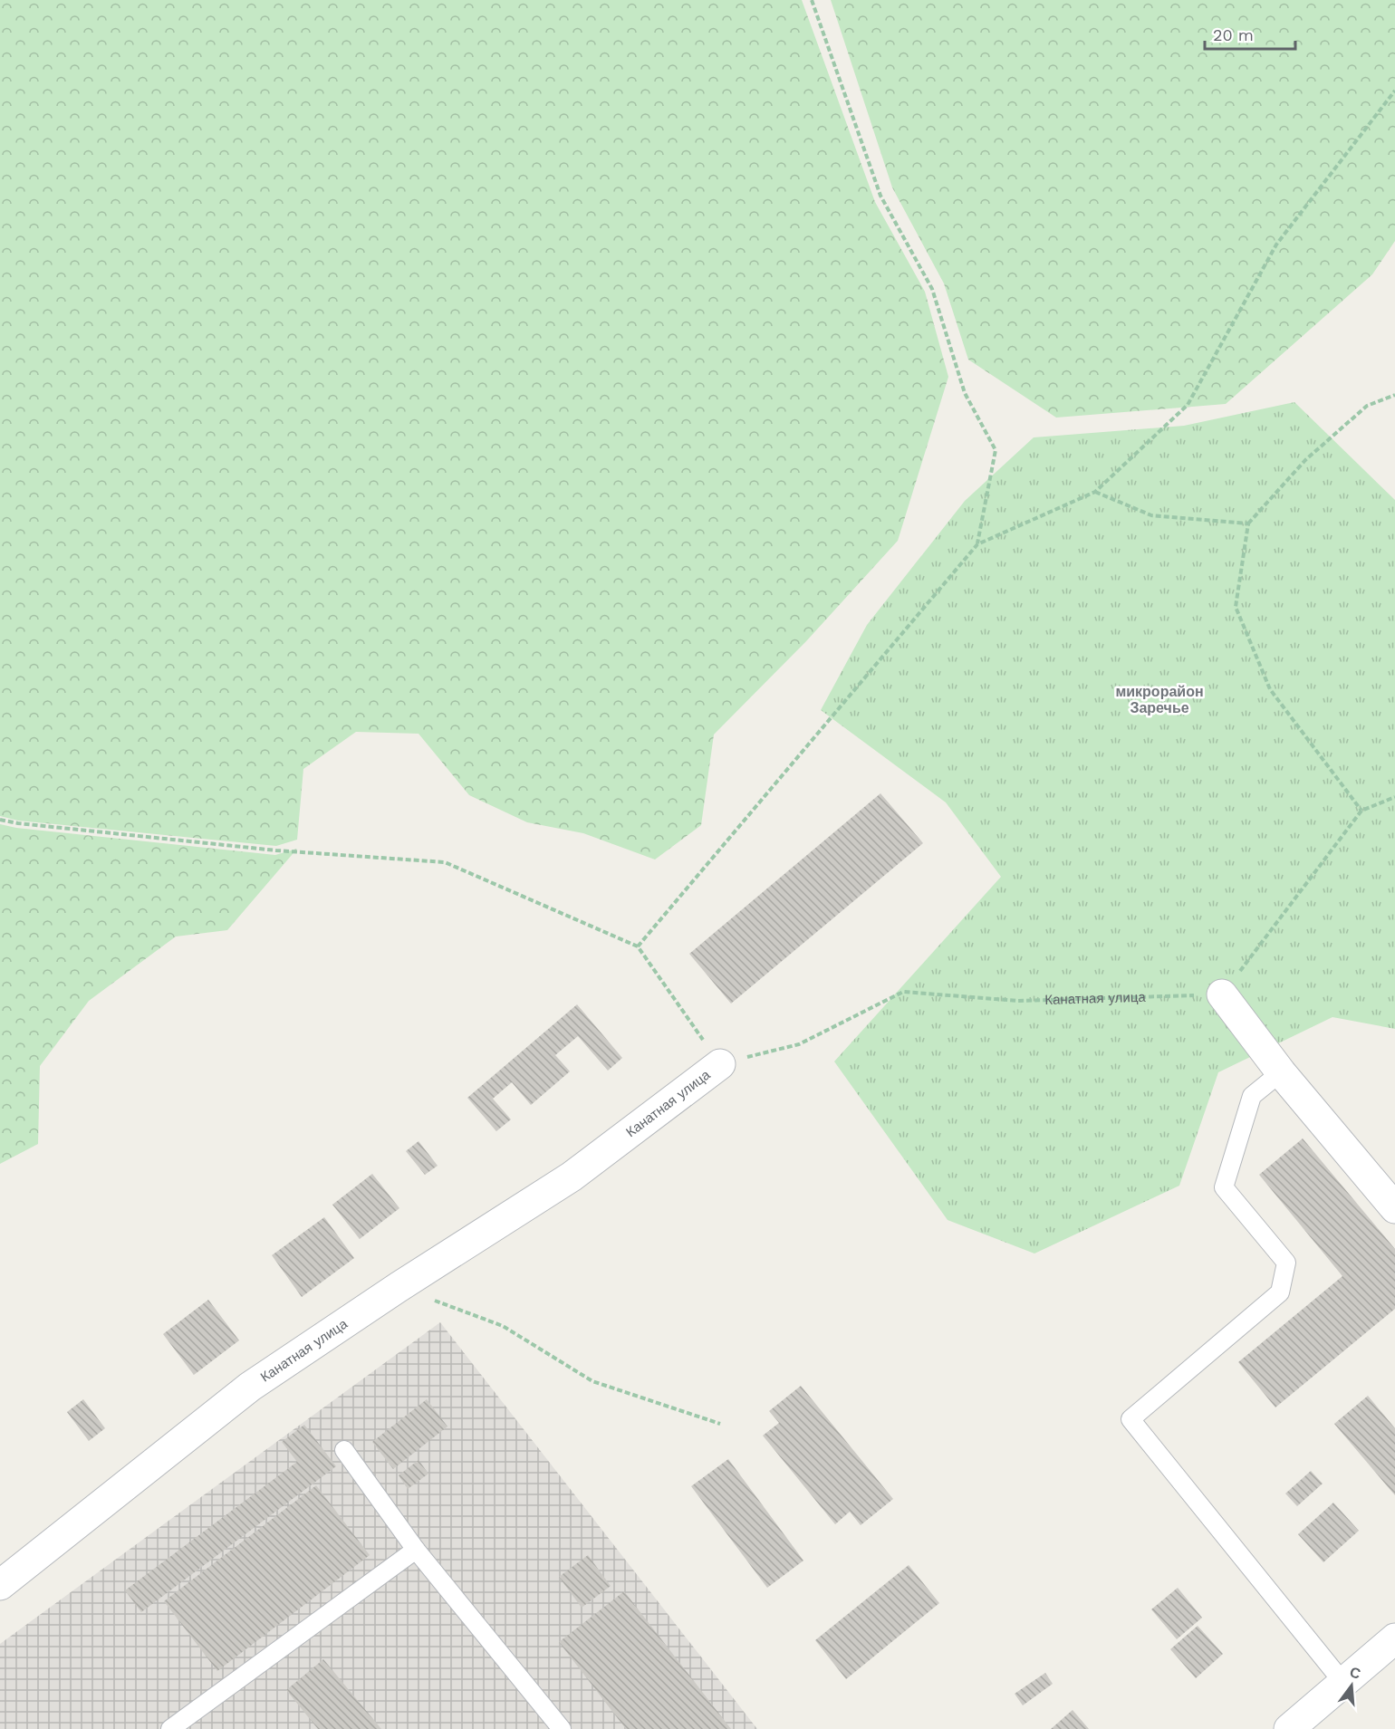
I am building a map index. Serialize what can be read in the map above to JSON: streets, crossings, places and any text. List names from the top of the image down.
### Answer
{
  "streets": {
    "street": ["Канатная улица"]
  },
  "districts": ["микрорайон Заречье"],
  "scale_bar": "20 m",
  "north": "top"
}
